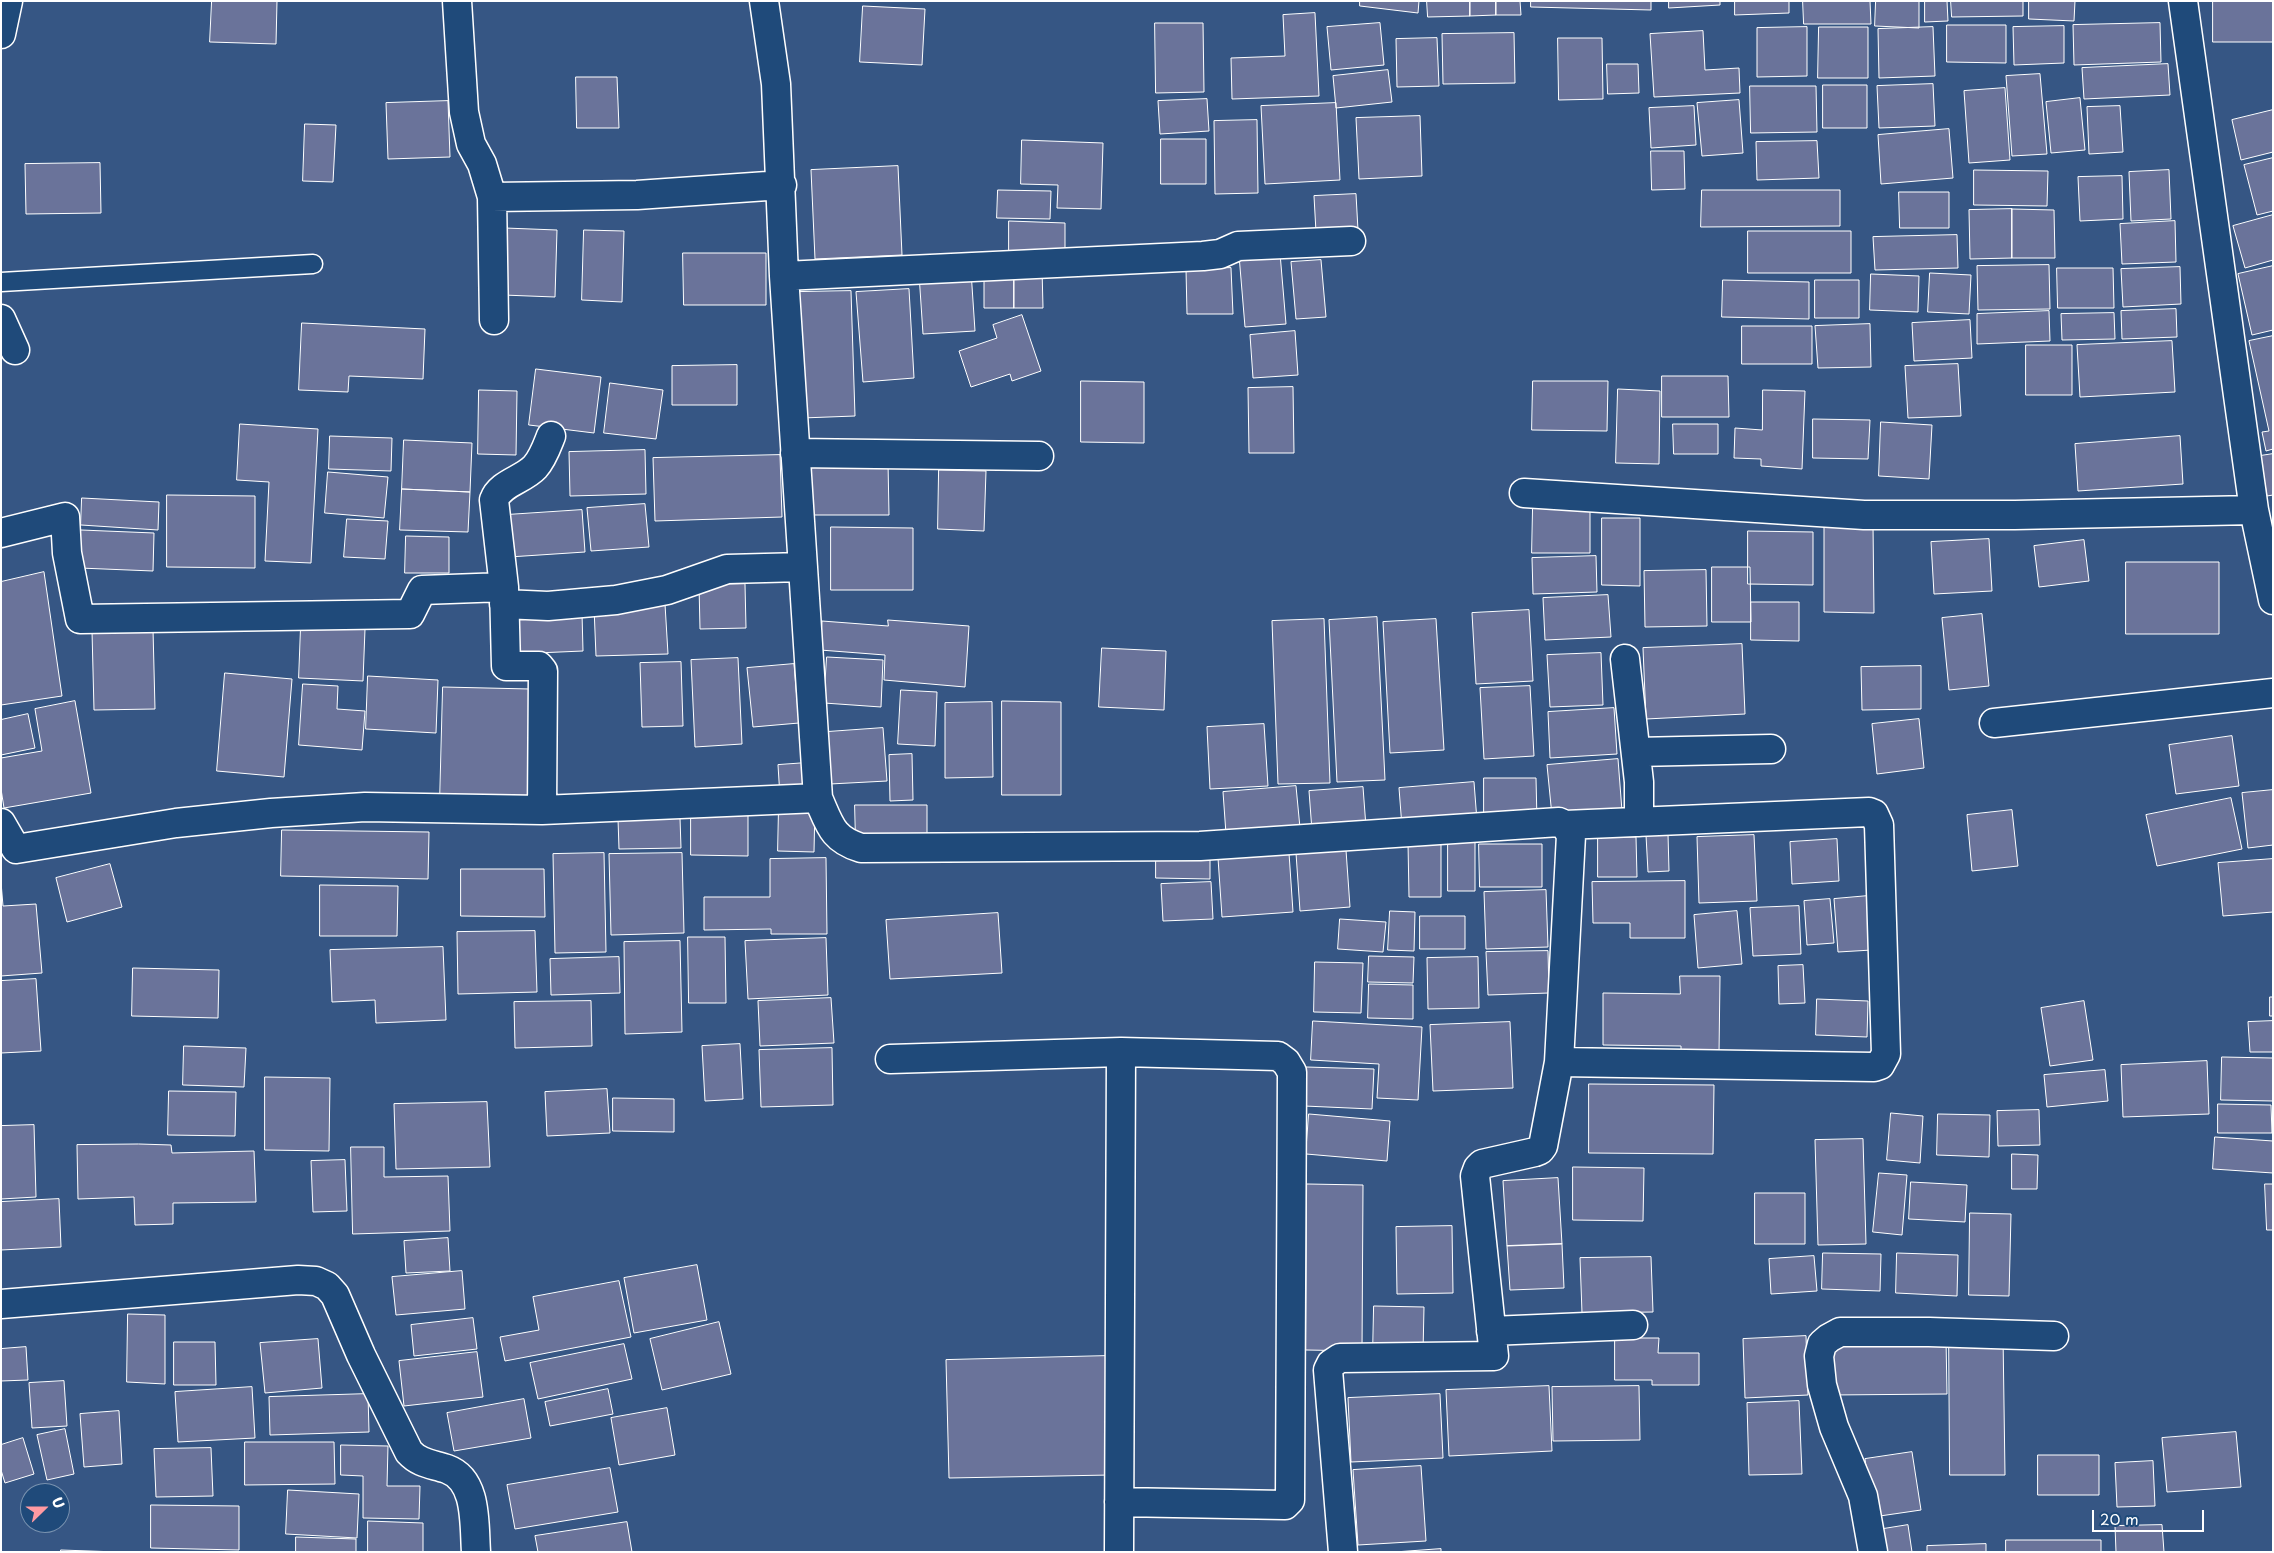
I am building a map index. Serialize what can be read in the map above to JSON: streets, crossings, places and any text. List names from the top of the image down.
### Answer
{
  "scale_bar": "20 m",
  "north": "right"
}
